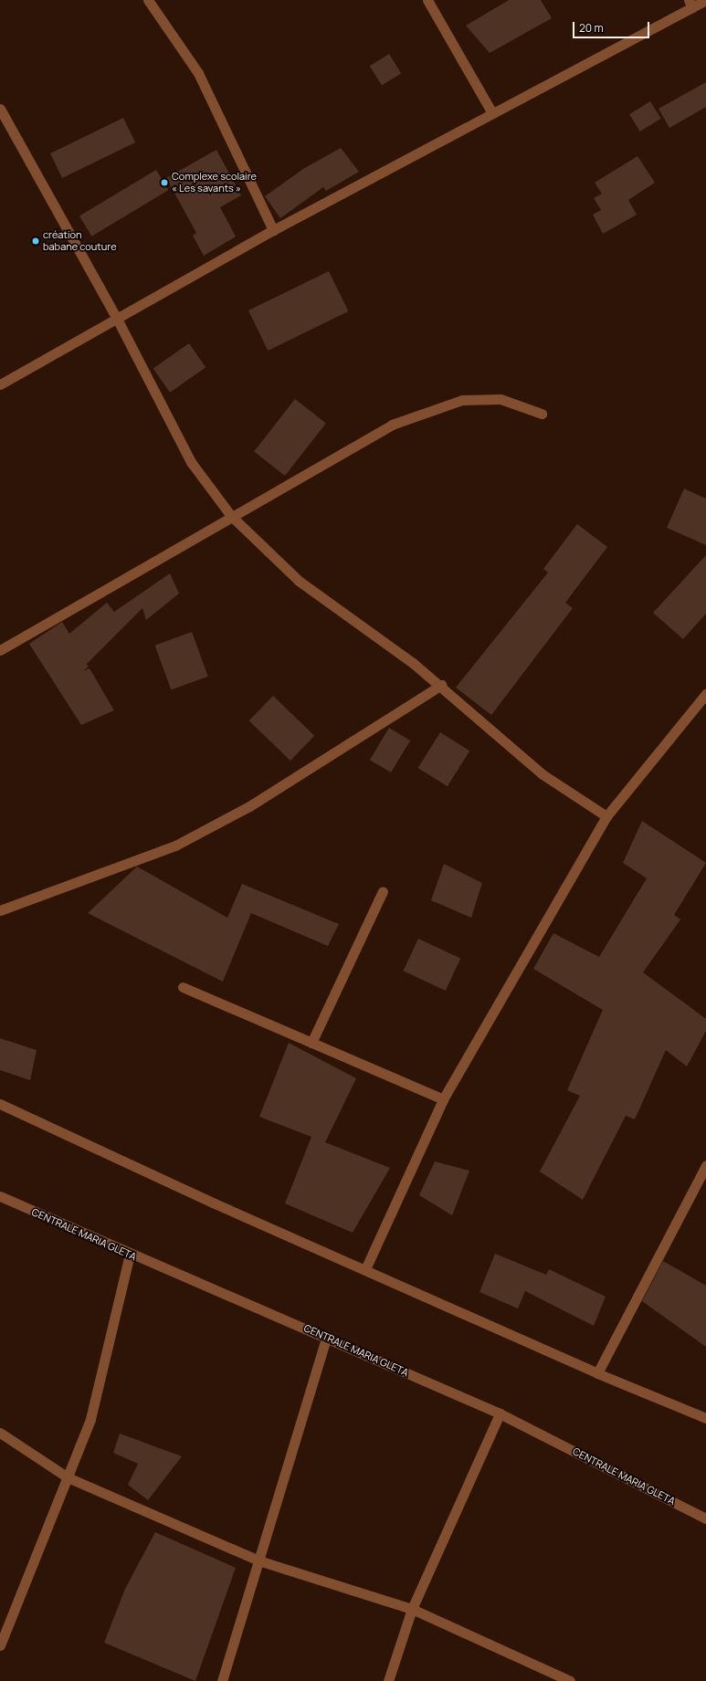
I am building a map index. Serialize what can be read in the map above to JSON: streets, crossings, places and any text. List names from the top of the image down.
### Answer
{
  "streets": {
    "street": ["CENTRALE MARIA GLETA"]
  },
  "places": ["Complexe scolaire « Les savants »", "création babane couture"],
  "scale_bar": "20 m"
}
